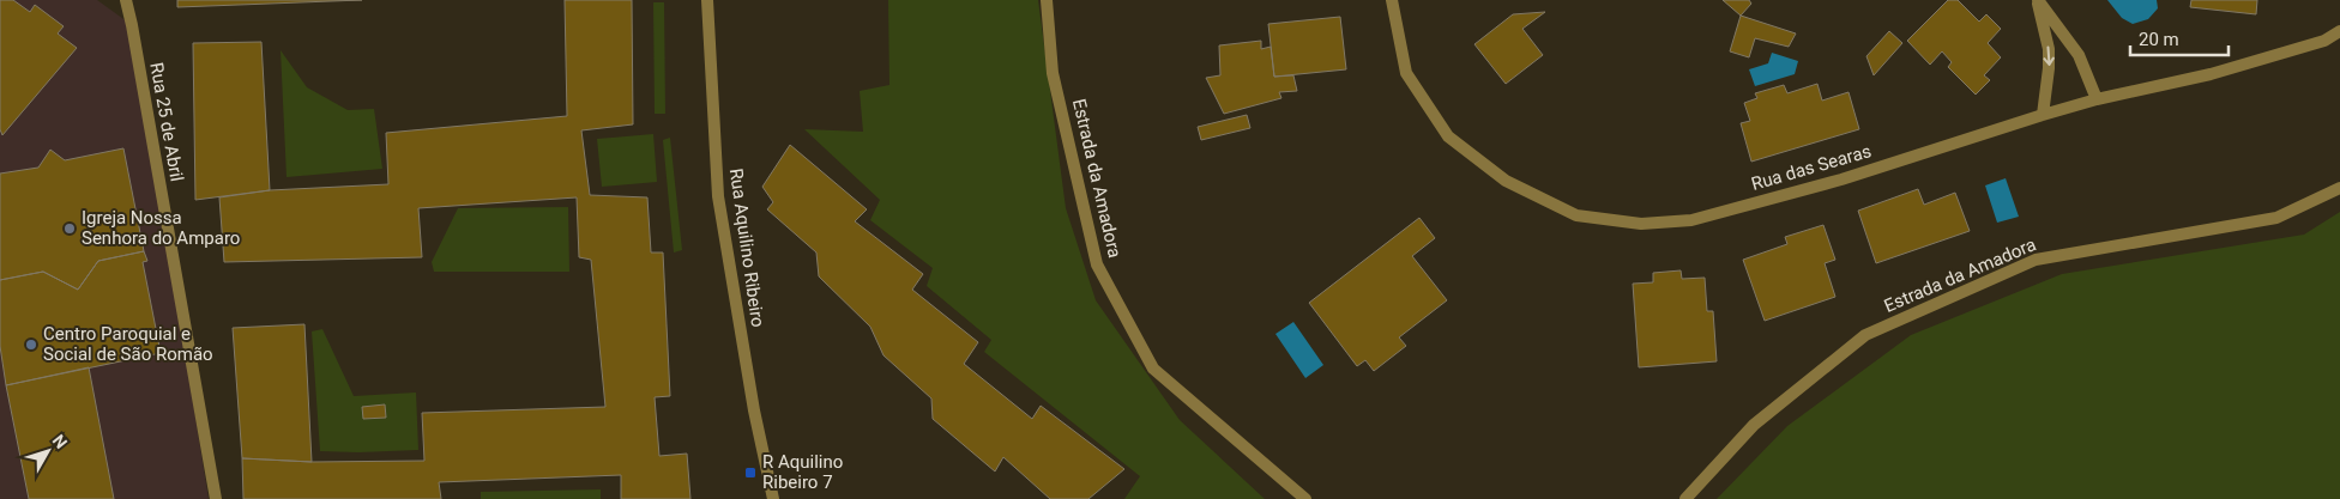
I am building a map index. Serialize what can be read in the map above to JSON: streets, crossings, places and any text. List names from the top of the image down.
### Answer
{
  "streets": {
    "street": [
      "Rua 25 de Abril",
      "Rua das Searas",
      "Estrada da Amadora",
      "Rua Aquilino Ribeiro"
    ]
  },
  "places": {
    "other": ["Igreja Nossa Senhora do Amparo", "Centro Paroquial e Social de São Romão"],
    "transit": ["R Aquilino Ribeiro 7"]
  },
  "scale_bar": "20 m",
  "north": "top right"
}
